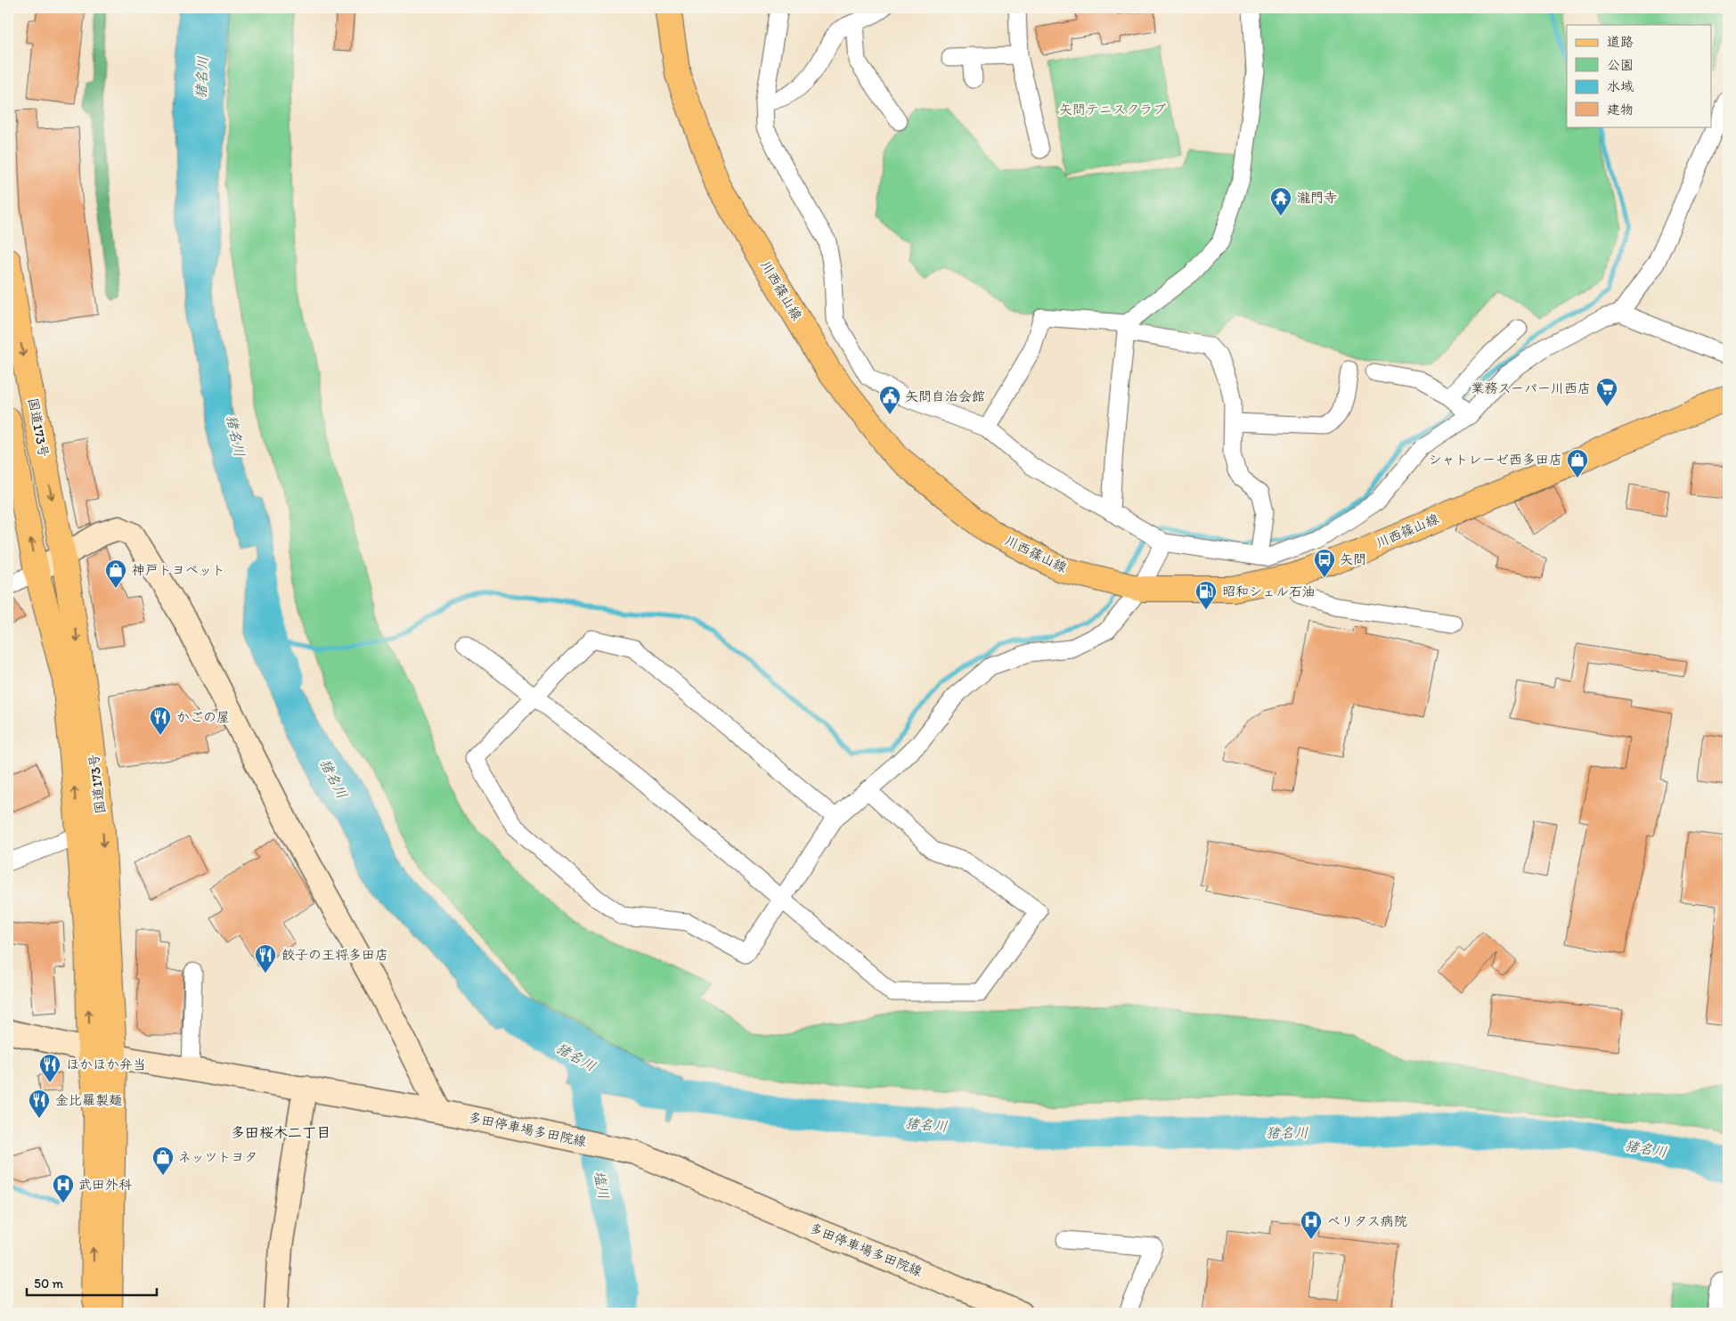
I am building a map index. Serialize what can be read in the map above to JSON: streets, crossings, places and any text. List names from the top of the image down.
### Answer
{
  "streets": {
    "main road": ["川西篠山線", "国道173号", "多田停車場多田院線"]
  },
  "crossings": [
    ["国道173号", "多田停車場多田院線"]
  ],
  "districts": ["多田桜木二丁目"],
  "water": ["猪名川", "塩川"],
  "parks": ["矢問テニスクラブ"],
  "places": {
    "temple": ["瀧門寺"],
    "supermarket": ["業務スーパー川西店"],
    "public building": ["矢問自治会館"],
    "shop": ["シャトレーゼ西多田店", "神戸トヨペット", "ネッツトヨタ"],
    "bus stop": ["矢問"],
    "fuel station": ["昭和シェル石油"],
    "restaurant": [
      "かごの屋",
      "餃子の王将多田店",
      "ほかほか弁当",
      "金比羅製麺"
    ],
    "hospital": ["武田外科", "ベリタス病院"]
  },
  "legend": [
    "道路",
    "公園",
    "水域",
    "建物"
  ],
  "scale_bar": "50 m"
}
